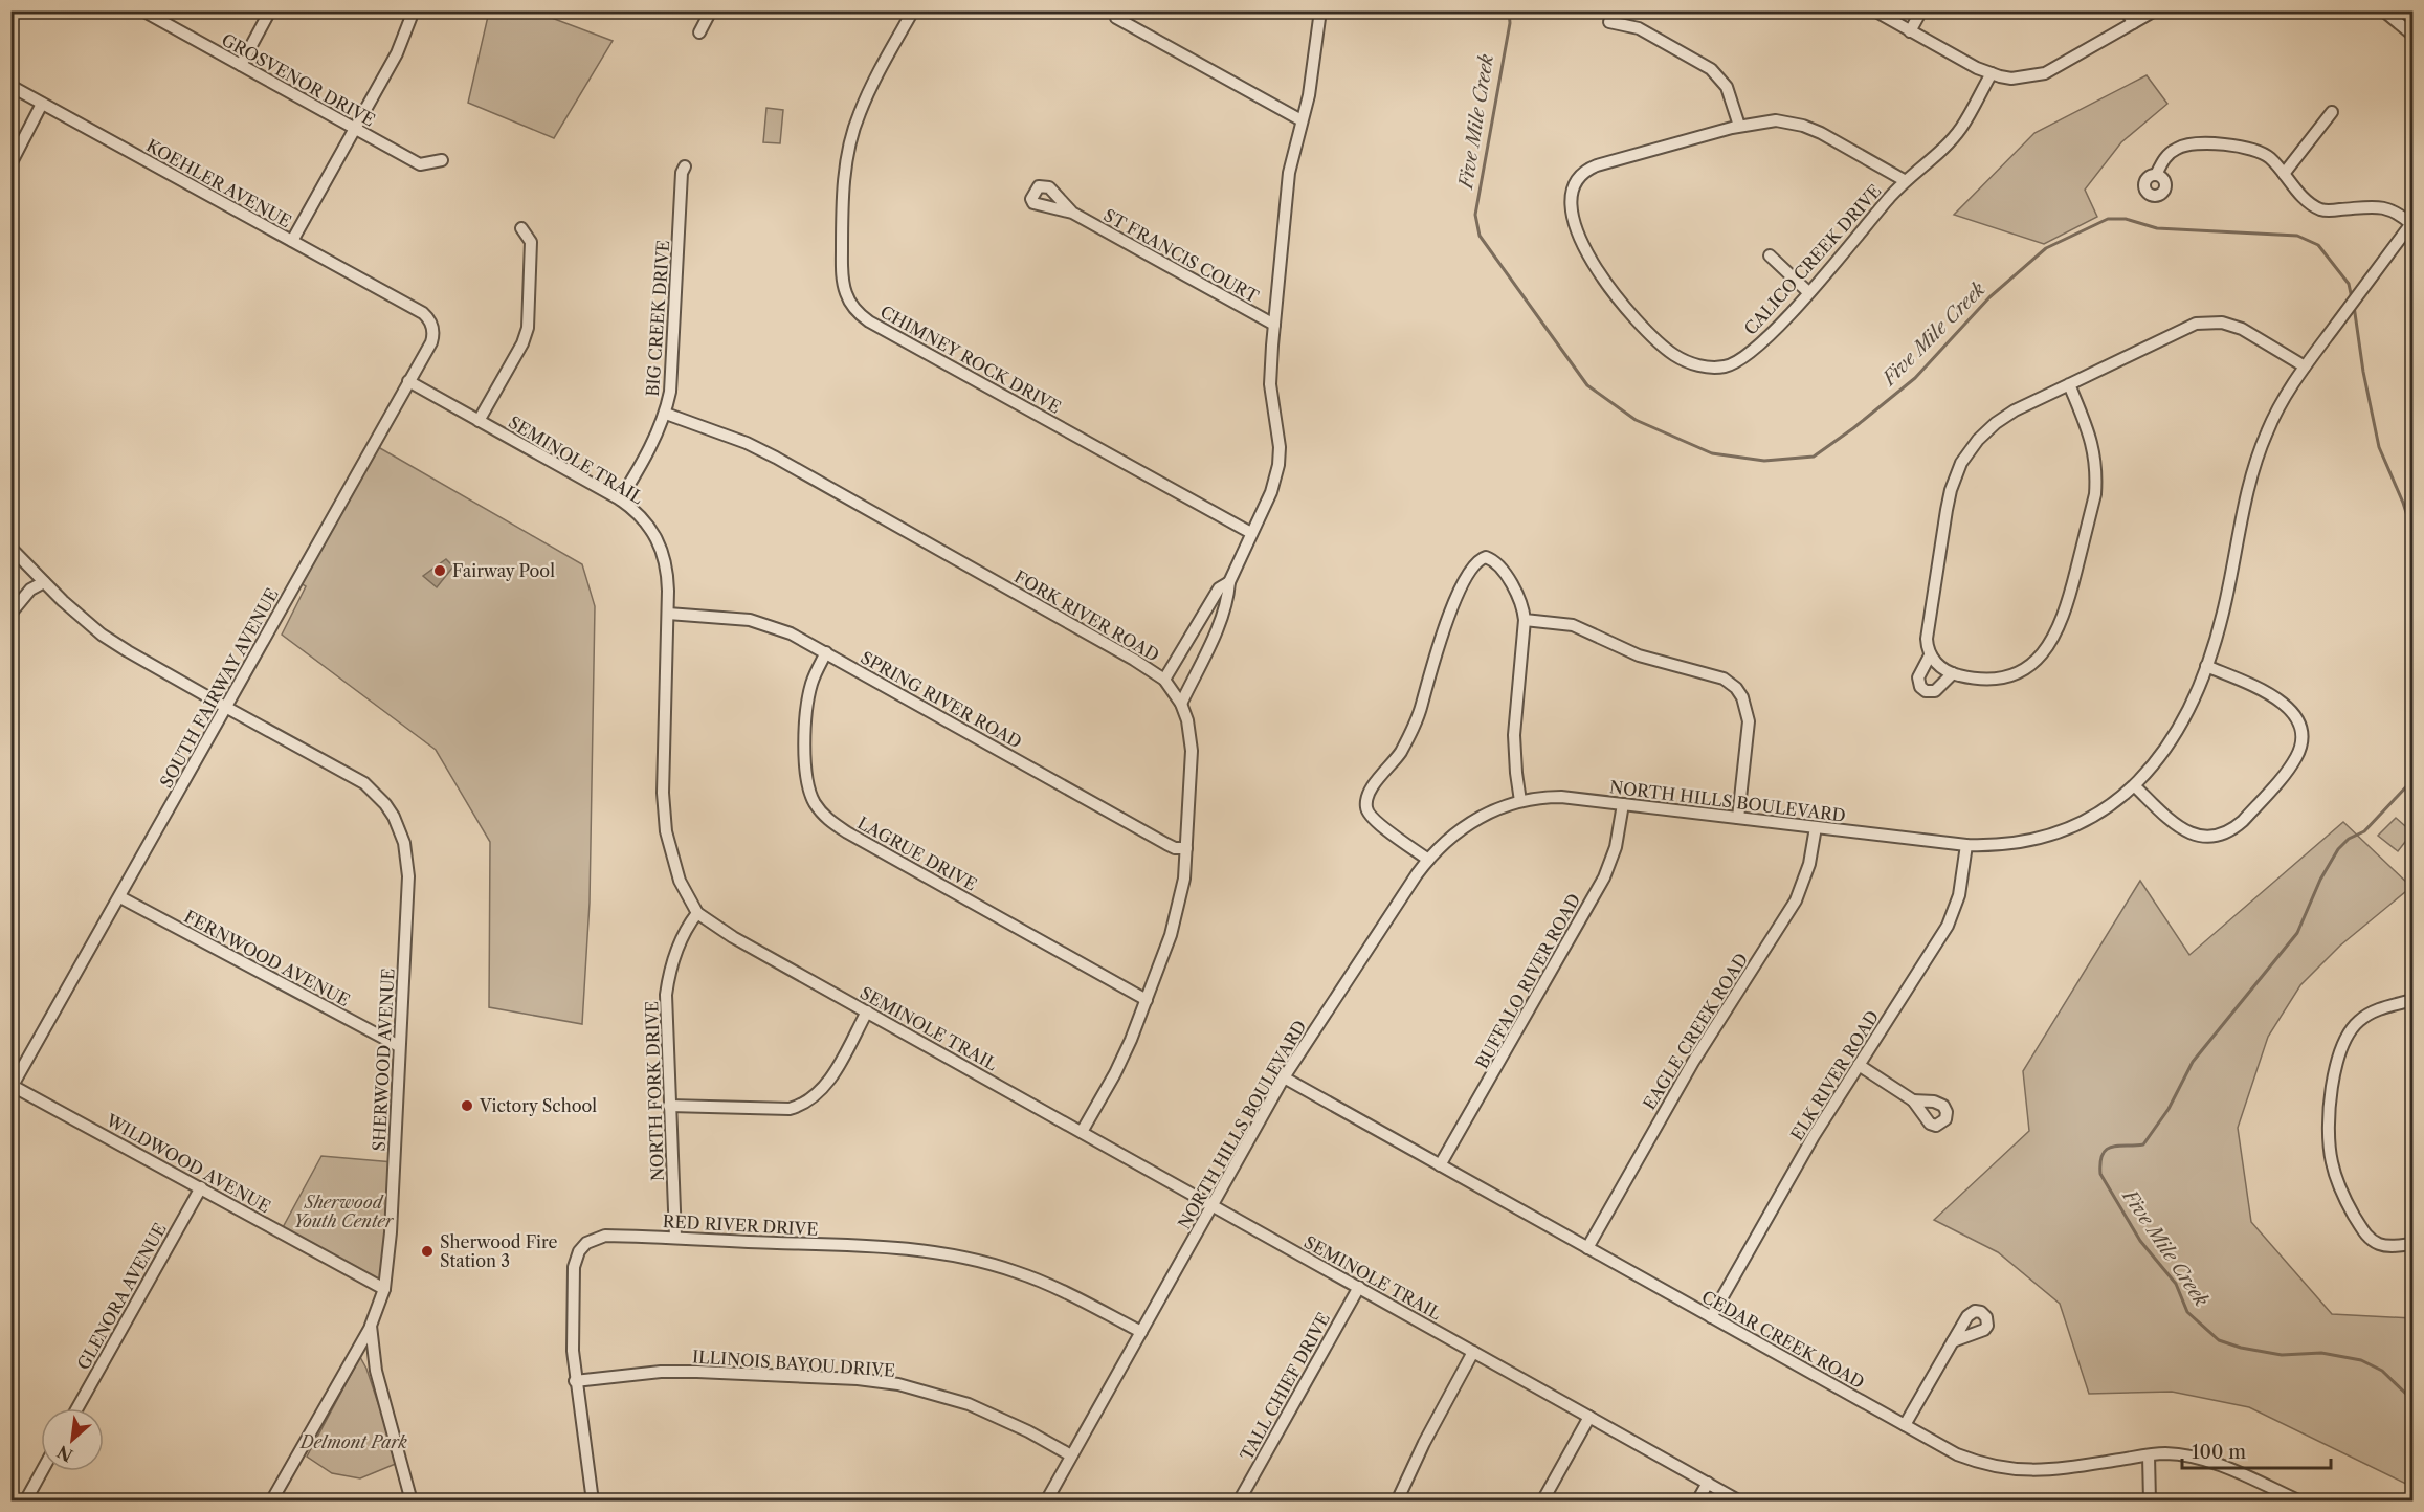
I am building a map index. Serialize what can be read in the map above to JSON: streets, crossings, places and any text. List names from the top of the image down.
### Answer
{
  "streets": {
    "street": [
      "GROSVENOR DRIVE",
      "KOEHLER AVENUE",
      "ST FRANCIS COURT",
      "CALICO CREEK DRIVE",
      "BIG CREEK DRIVE",
      "CHIMNEY ROCK DRIVE",
      "SEMINOLE TRAIL",
      "FORK RIVER ROAD",
      "SOUTH FAIRWAY AVENUE",
      "SPRING RIVER ROAD",
      "NORTH HILLS BOULEVARD",
      "LAGRUE DRIVE",
      "FERNWOOD AVENUE",
      "BUFFALO RIVER ROAD",
      "EAGLE CREEK ROAD",
      "SHERWOOD AVENUE",
      "ELK RIVER ROAD",
      "NORTH FORK DRIVE",
      "WILDWOOD AVENUE",
      "RED RIVER DRIVE",
      "GLENORA AVENUE",
      "CEDAR CREEK ROAD",
      "ILLINOIS BAYOU DRIVE",
      "TALL CHIEF DRIVE"
    ]
  },
  "crossings": [
    ["KOEHLER AVENUE", "SOUTH FAIRWAY AVENUE"],
    ["BIG CREEK DRIVE", "SEMINOLE TRAIL"],
    ["BIG CREEK DRIVE", "FORK RIVER ROAD"],
    ["SEMINOLE TRAIL", "FORK RIVER ROAD"],
    ["SEMINOLE TRAIL", "SOUTH FAIRWAY AVENUE"],
    ["SEMINOLE TRAIL", "SPRING RIVER ROAD"],
    ["SEMINOLE TRAIL", "NORTH HILLS BOULEVARD"],
    ["SEMINOLE TRAIL", "NORTH FORK DRIVE"],
    ["SEMINOLE TRAIL", "TALL CHIEF DRIVE"],
    ["FORK RIVER ROAD", "SPRING RIVER ROAD"],
    ["FORK RIVER ROAD", "LAGRUE DRIVE"],
    ["SOUTH FAIRWAY AVENUE", "FERNWOOD AVENUE"],
    ["SOUTH FAIRWAY AVENUE", "SHERWOOD AVENUE"],
    ["SOUTH FAIRWAY AVENUE", "WILDWOOD AVENUE"],
    ["SPRING RIVER ROAD", "LAGRUE DRIVE"],
    ["NORTH HILLS BOULEVARD", "BUFFALO RIVER ROAD"],
    ["NORTH HILLS BOULEVARD", "EAGLE CREEK ROAD"],
    ["NORTH HILLS BOULEVARD", "ELK RIVER ROAD"],
    ["NORTH HILLS BOULEVARD", "RED RIVER DRIVE"],
    ["NORTH HILLS BOULEVARD", "CEDAR CREEK ROAD"],
    ["NORTH HILLS BOULEVARD", "ILLINOIS BAYOU DRIVE"],
    ["FERNWOOD AVENUE", "SHERWOOD AVENUE"],
    ["BUFFALO RIVER ROAD", "CEDAR CREEK ROAD"],
    ["EAGLE CREEK ROAD", "CEDAR CREEK ROAD"],
    ["SHERWOOD AVENUE", "WILDWOOD AVENUE"],
    ["ELK RIVER ROAD", "CEDAR CREEK ROAD"],
    ["NORTH FORK DRIVE", "RED RIVER DRIVE"],
    ["WILDWOOD AVENUE", "GLENORA AVENUE"],
    ["RED RIVER DRIVE", "ILLINOIS BAYOU DRIVE"]
  ],
  "water": ["Five Mile Creek"],
  "parks": ["Sherwood Youth Center", "Delmont Park"],
  "places": ["Fairway Pool", "Victory School", "Sherwood Fire Station 3"],
  "scale_bar": "100 m",
  "north": "bottom left"
}
